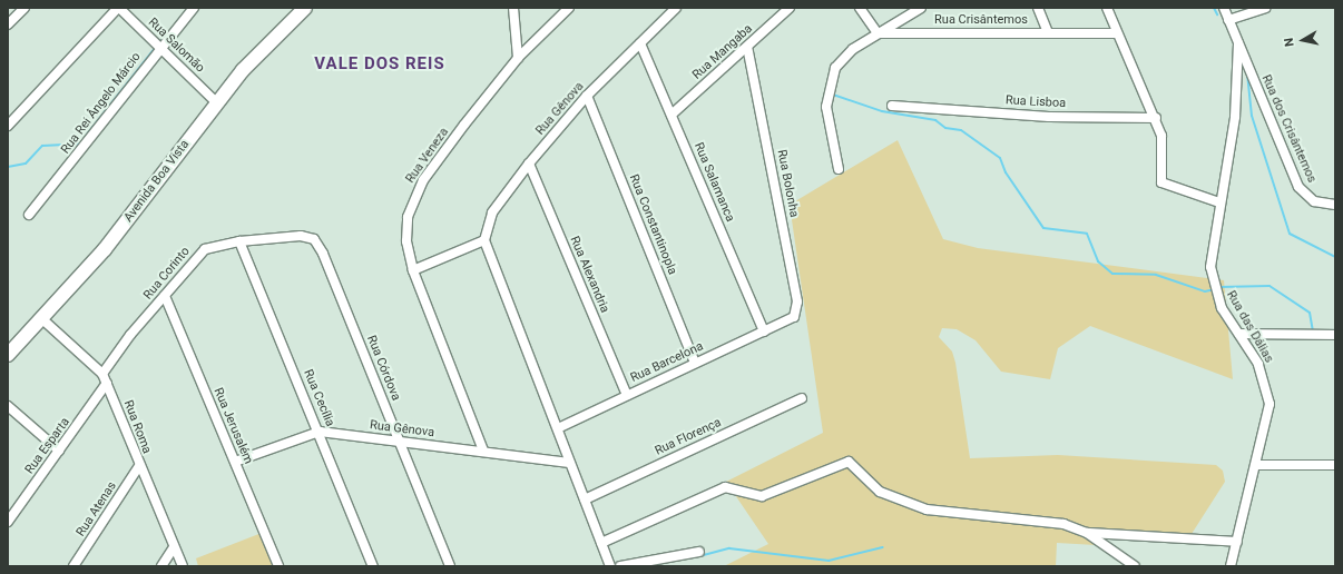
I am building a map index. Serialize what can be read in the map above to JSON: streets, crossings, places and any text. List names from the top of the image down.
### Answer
{
  "streets": {
    "street": [
      "Rua Crisântemos",
      "Rua Salomão",
      "Rua Mangaba",
      "Rua Lisboa",
      "Rua Rei Ângelo Márcio",
      "Rua Gênova",
      "Rua dos Crisântemos",
      "Rua Veneza",
      "Avenida Boa Vista",
      "Rua Salamanca",
      "Rua Bolonha",
      "Rua Constantinopla",
      "Rua Corinto",
      "Rua Alexandria",
      "Rua das Dálias",
      "Rua Barcelona",
      "Rua Córdova",
      "Rua Cecília",
      "Rua Jerusalém",
      "Rua Roma",
      "Rua Florença",
      "Rua Esparta",
      "Rua Atenas"
    ]
  },
  "crossings": [
    ["Rua Salomão", "Rua Rei Ângelo Márcio"],
    ["Rua Salomão", "Avenida Boa Vista"],
    ["Rua Mangaba", "Rua Salamanca"],
    ["Rua Mangaba", "Rua Bolonha"],
    ["Rua Gênova", "Rua Veneza"],
    ["Rua Gênova", "Rua Salamanca"],
    ["Rua Gênova", "Rua Constantinopla"],
    ["Rua Gênova", "Rua Alexandria"],
    ["Rua Gênova", "Rua Córdova"],
    ["Rua Gênova", "Rua Cecília"],
    ["Rua Gênova", "Rua Jerusalém"],
    ["Rua dos Crisântemos", "Rua das Dálias"],
    ["Avenida Boa Vista", "Rua Roma"],
    ["Rua Salamanca", "Rua Barcelona"],
    ["Rua Bolonha", "Rua Barcelona"],
    ["Rua Constantinopla", "Rua Barcelona"],
    ["Rua Corinto", "Rua Córdova"],
    ["Rua Corinto", "Rua Cecília"],
    ["Rua Corinto", "Rua Jerusalém"],
    ["Rua Corinto", "Rua Roma"],
    ["Rua Alexandria", "Rua Barcelona"],
    ["Rua Roma", "Rua Esparta"],
    ["Rua Roma", "Rua Atenas"]
  ],
  "districts": ["VALE DOS REIS"],
  "north": "left"
}
